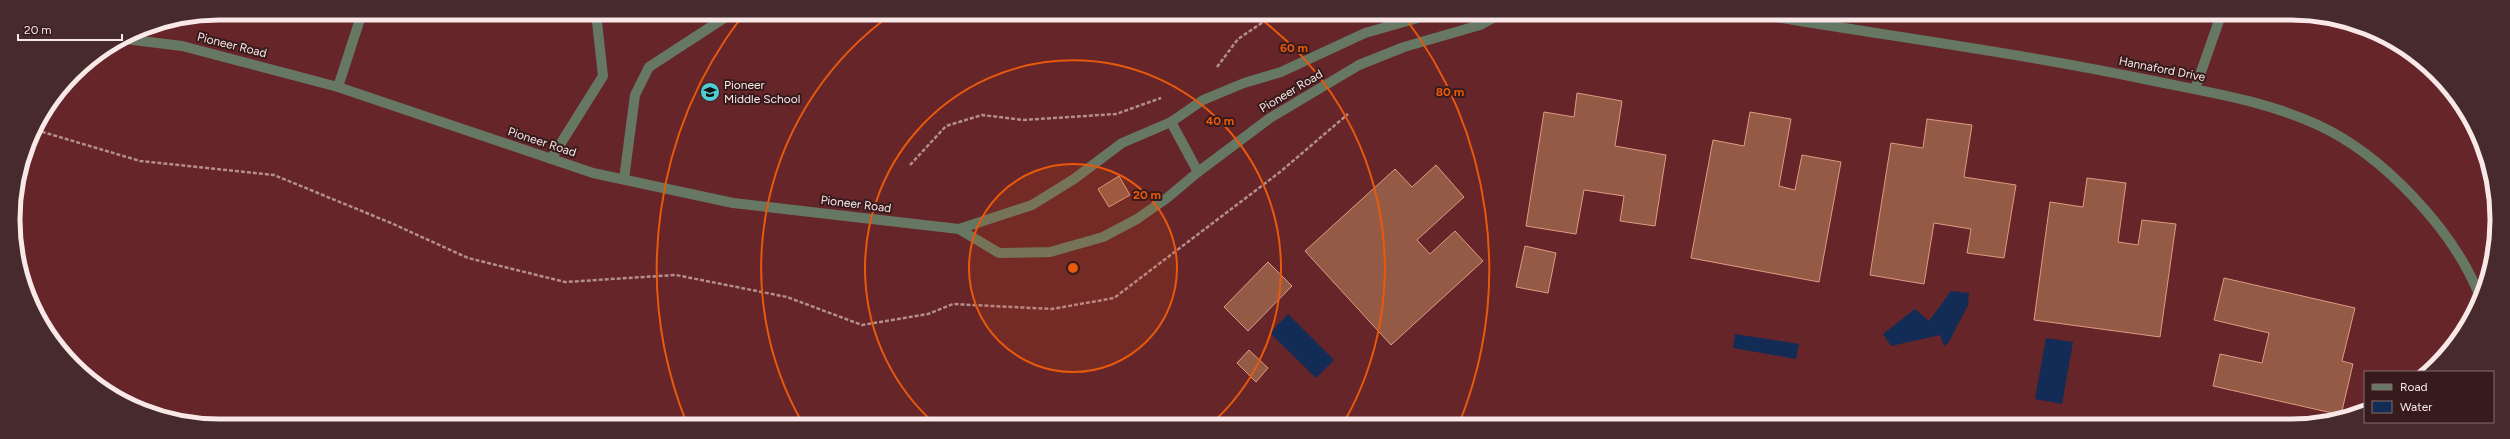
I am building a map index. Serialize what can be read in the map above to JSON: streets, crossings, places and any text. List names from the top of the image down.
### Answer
{
  "streets": {
    "street": ["Pioneer Road", "Hannaford Drive"]
  },
  "places": {
    "school or university": ["Pioneer Middle School"]
  },
  "legend": ["Road", "Water"],
  "scale_bar": "20 m",
  "rings": [
    "60 m",
    "80 m",
    "40 m",
    "20 m"
  ]
}
